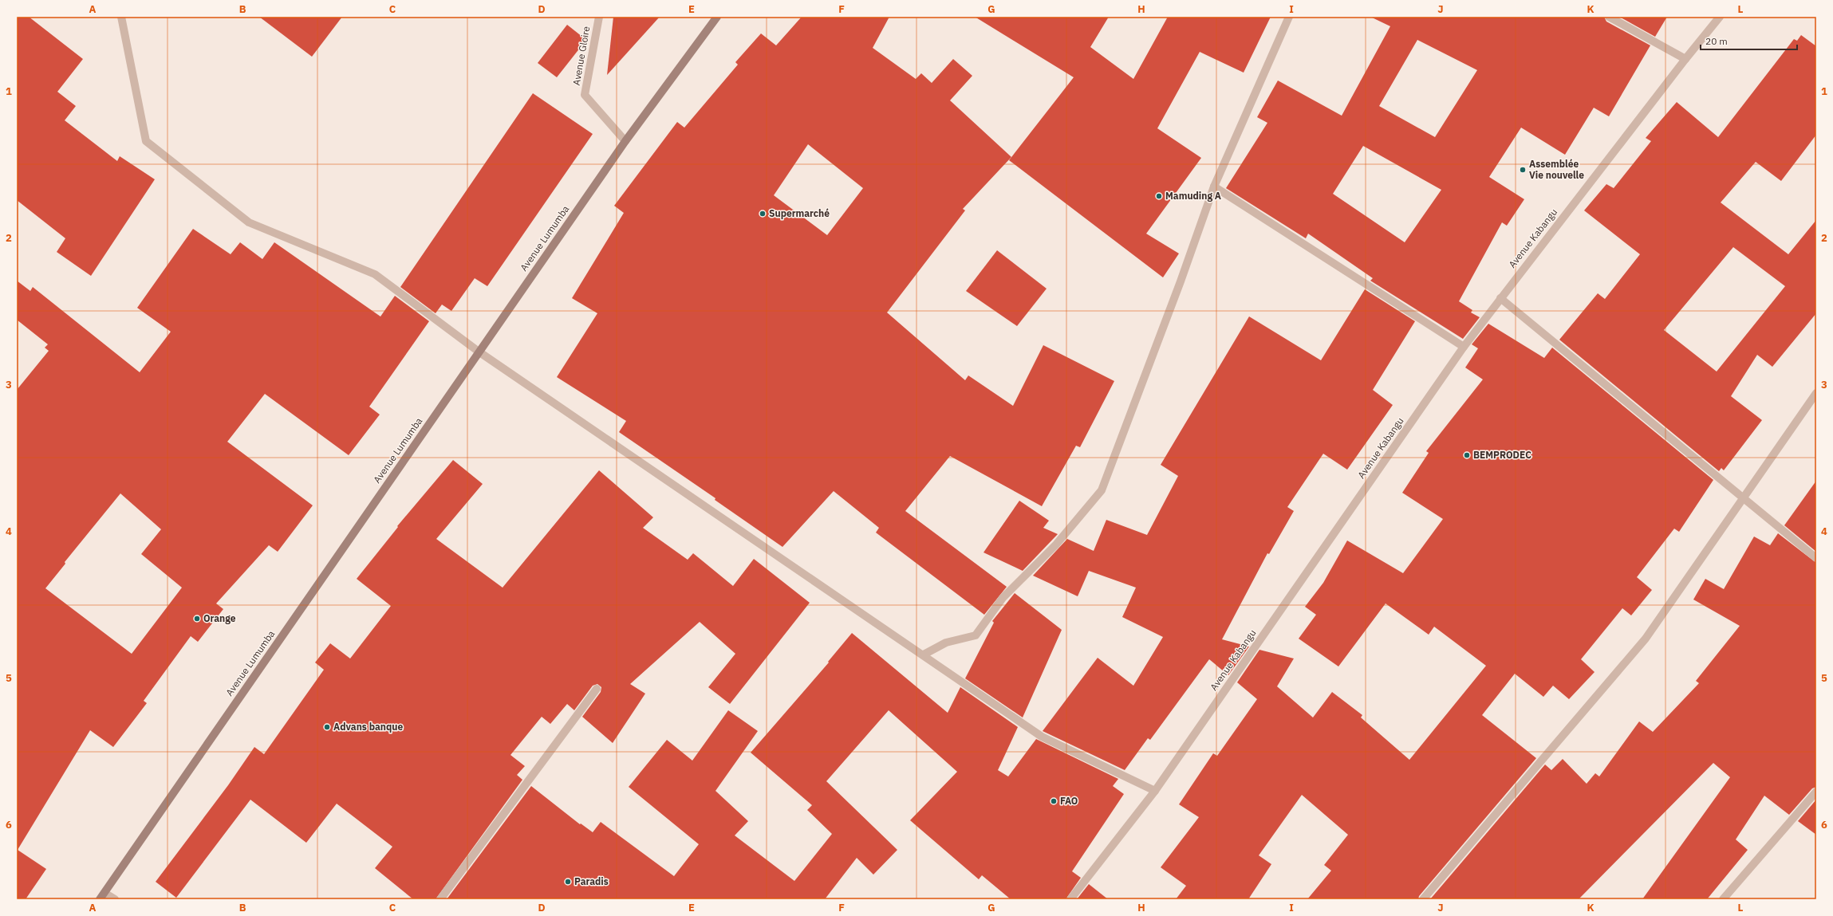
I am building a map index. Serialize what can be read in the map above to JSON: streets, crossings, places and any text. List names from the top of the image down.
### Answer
{
  "streets": {
    "main road": ["Avenue Lumumba"],
    "street": ["Avenue Gloire", "Avenue Kabangu"]
  },
  "crossings": [
    ["Avenue Gloire", "Avenue Lumumba"]
  ],
  "places": [
    "Assemblée Vie nouvelle",
    "Mamuding A",
    "Supermarché",
    "BEMPRODEC",
    "Orange",
    "Advans banque",
    "FAO",
    "Paradis"
  ],
  "scale_bar": "20 m",
  "grid": {
    "columns": [
      "A",
      "B",
      "C",
      "D",
      "E",
      "F",
      "G",
      "H",
      "I",
      "J",
      "K",
      "L"
    ],
    "rows": [
      "1",
      "2",
      "3",
      "4",
      "5",
      "6"
    ]
  }
}
